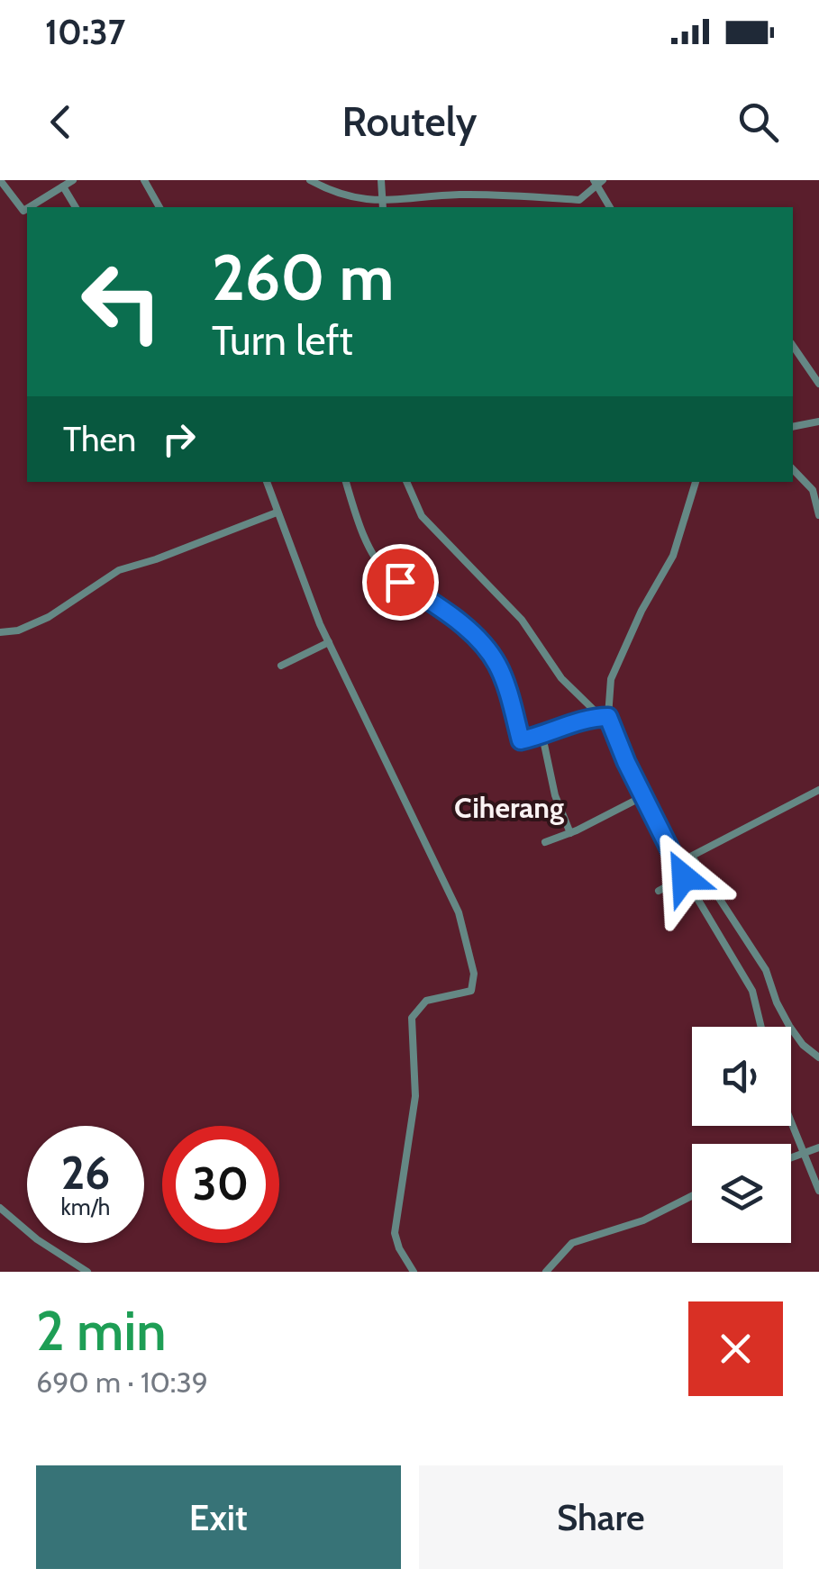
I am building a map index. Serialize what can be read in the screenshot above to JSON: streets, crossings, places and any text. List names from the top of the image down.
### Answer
{
  "districts": ["Ciherang"],
  "page": {
    "status": "10:37",
    "header": "Routely",
    "turn": ["260 m", "Turn left"],
    "then": "Then",
    "speed": "26 km/h",
    "limit": "30",
    "heading": ["2 min", "690 m · 10:39"],
    "buttons": ["Exit", "Share"]
  }
}
